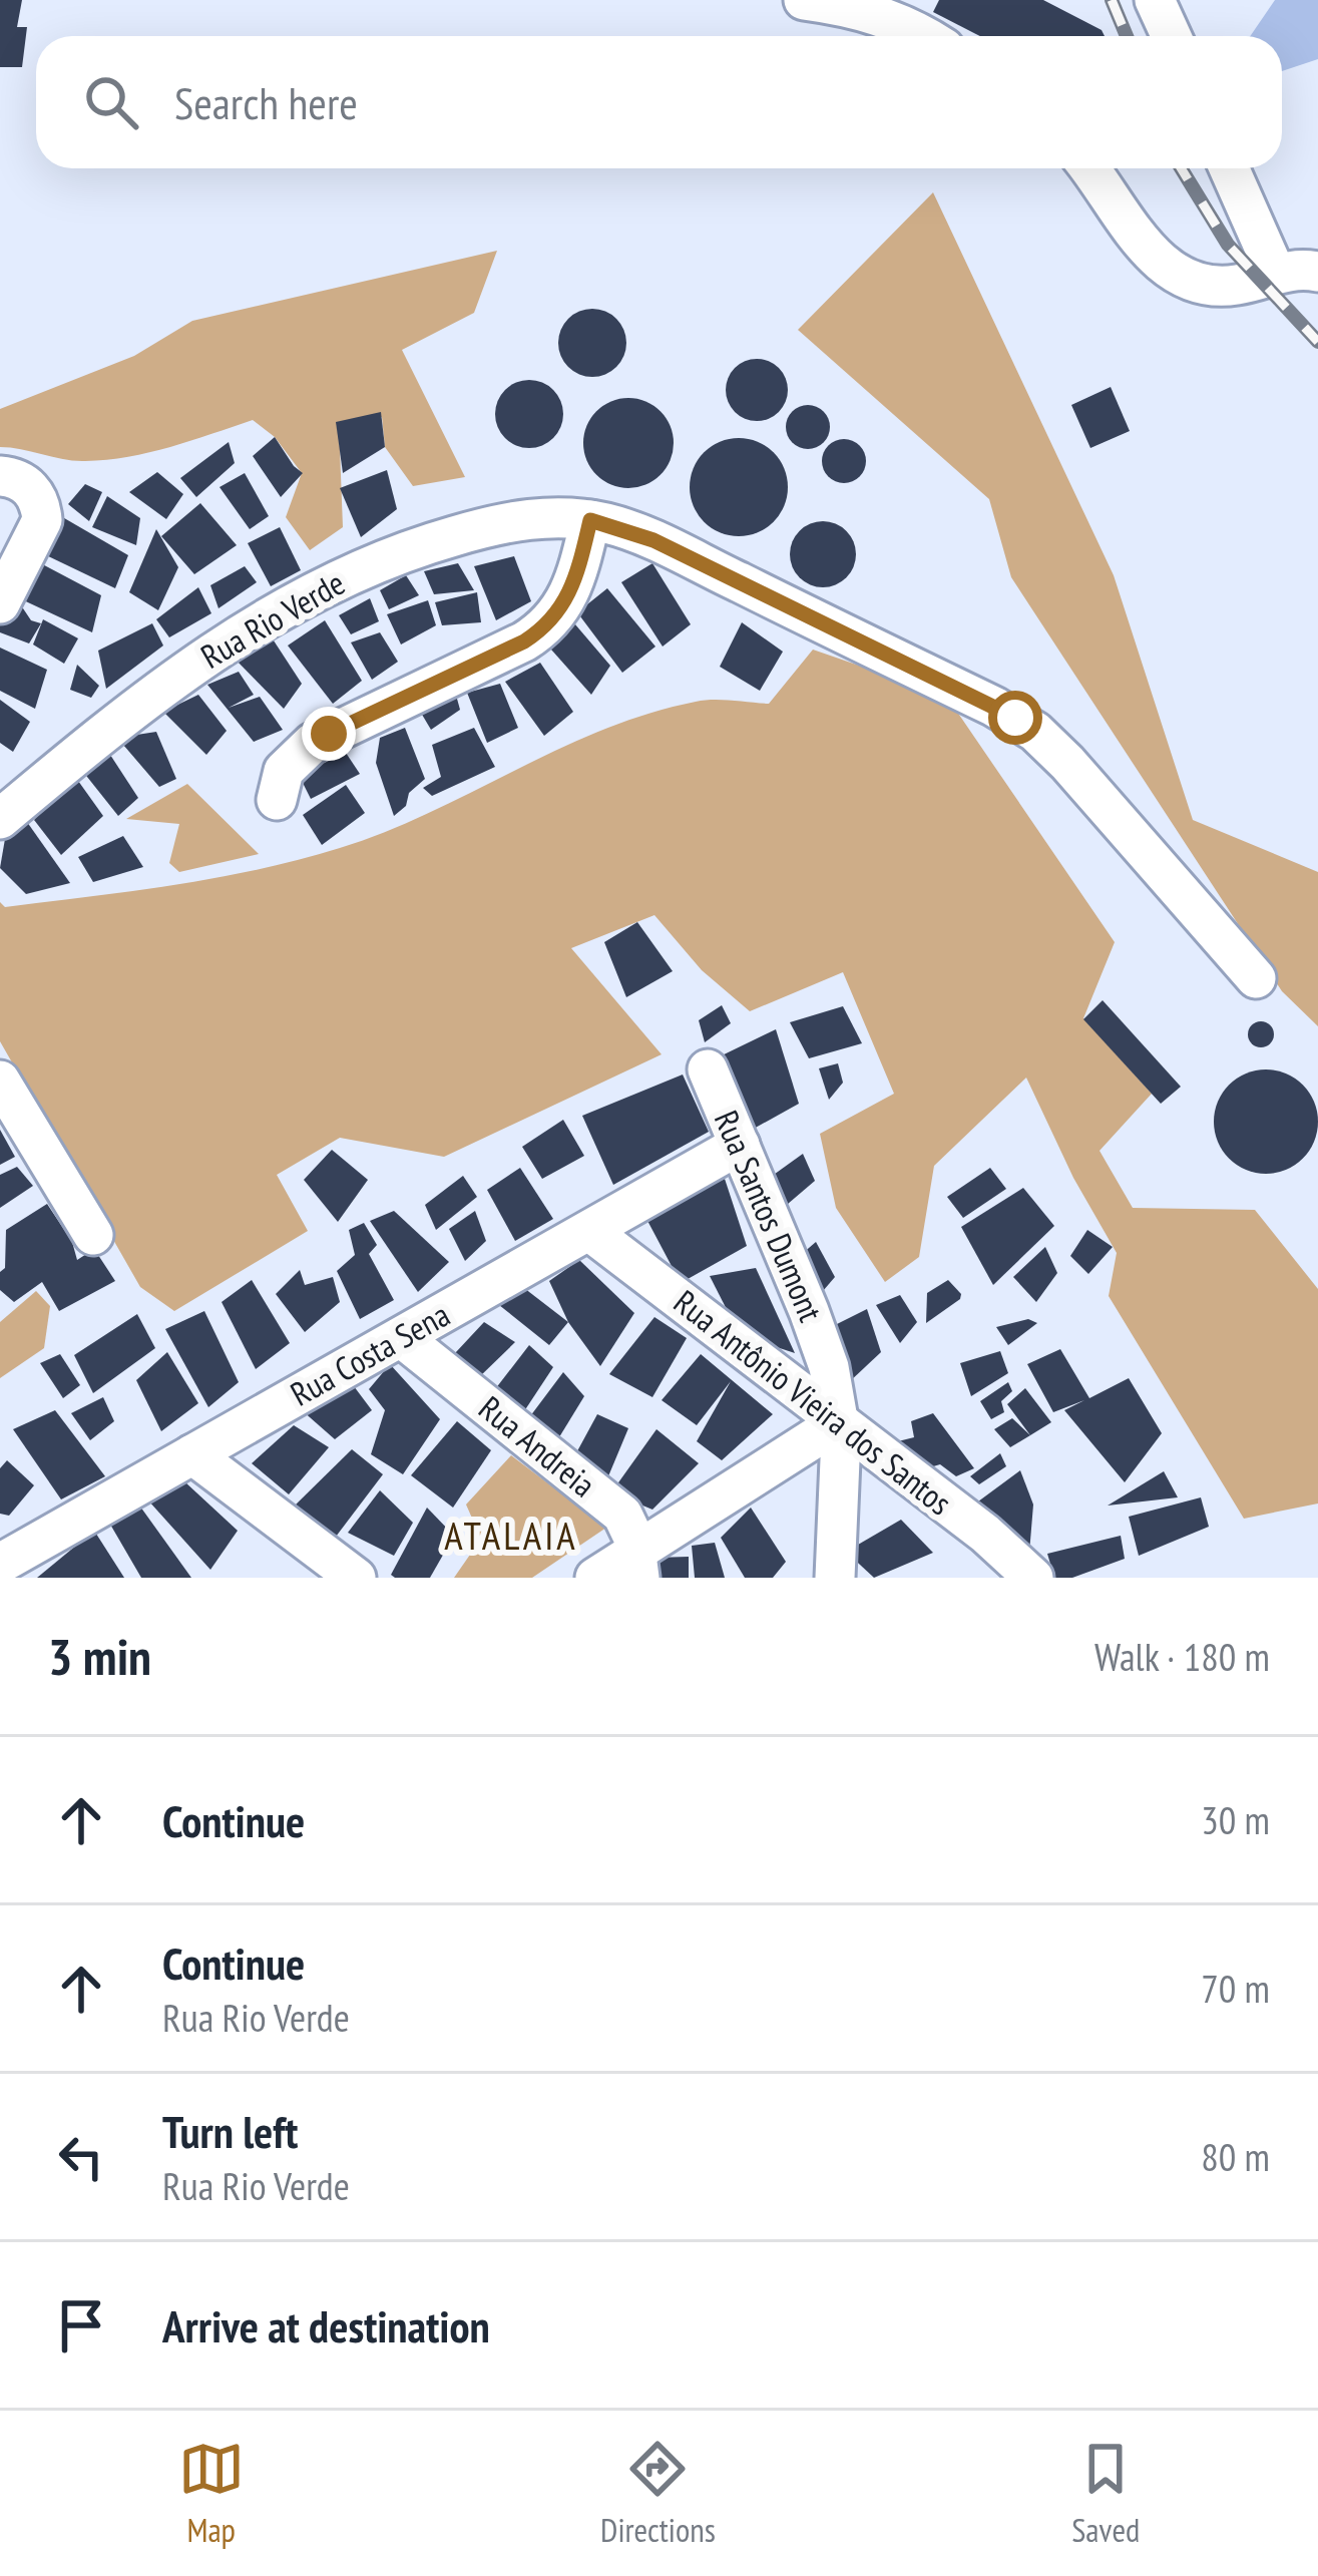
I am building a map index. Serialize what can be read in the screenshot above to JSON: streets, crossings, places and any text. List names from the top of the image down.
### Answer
{
  "streets": {
    "street": [
      "Rua Rio Verde",
      "Rua Santos Dumont",
      "Rua Costa Sena",
      "Rua Antônio Vieira dos Santos",
      "Rua Andreia"
    ]
  },
  "crossings": [
    ["Rua Santos Dumont", "Rua Costa Sena"],
    ["Rua Santos Dumont", "Rua Antônio Vieira dos Santos"],
    ["Rua Costa Sena", "Rua Antônio Vieira dos Santos"],
    ["Rua Costa Sena", "Rua Andreia"]
  ],
  "districts": ["ATALAIA"],
  "page": {
    "search": "Search here",
    "heading": ["3 min", "Walk · 180 m"],
    "list": [
      ["Continue", "30 m"],
      ["Continue", "Rua Rio Verde", "70 m"],
      ["Turn left", "Rua Rio Verde", "80 m"],
      "Arrive at destination"
    ],
    "nav": ["Map", "Directions", "Saved"]
  }
}
